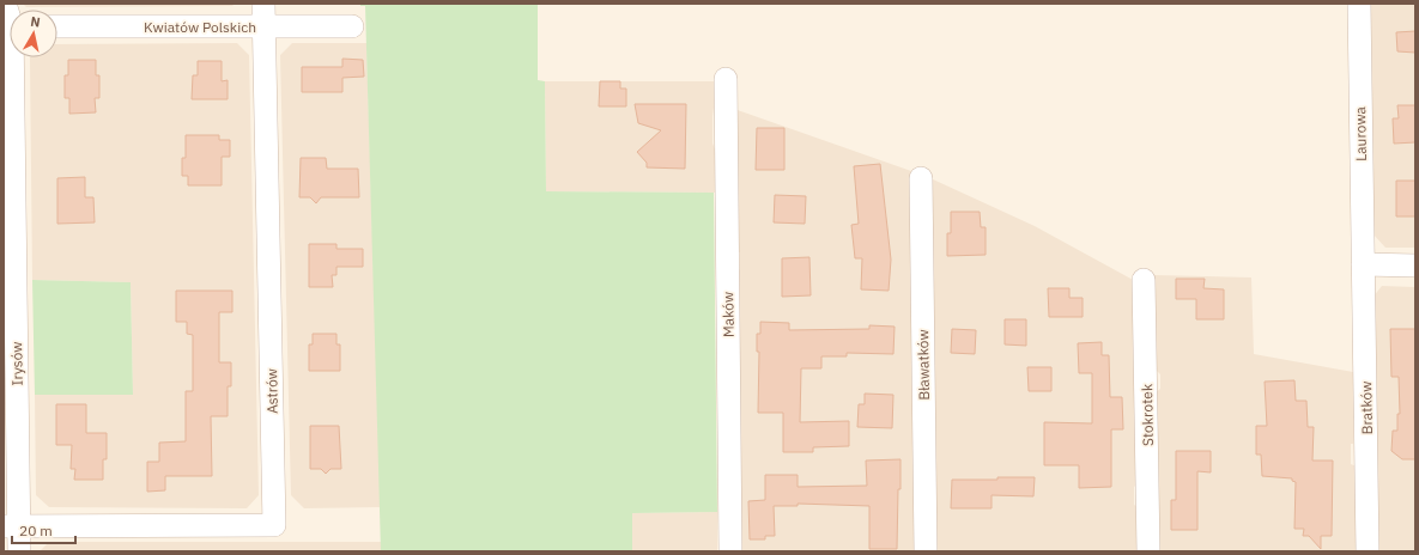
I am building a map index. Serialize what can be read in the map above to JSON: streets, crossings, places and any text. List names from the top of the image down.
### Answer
{
  "streets": {
    "street": [
      "Kwiatów Polskich",
      "Laurowa",
      "Maków",
      "Irysów",
      "Bławatków",
      "Astrów",
      "Bratków",
      "Stokrotek"
    ]
  },
  "crossings": [
    ["Kwiatów Polskich", "Astrów"],
    ["Laurowa", "Bratków"],
    ["Irysów", "Astrów"]
  ],
  "scale_bar": "20 m",
  "north": "top"
}
